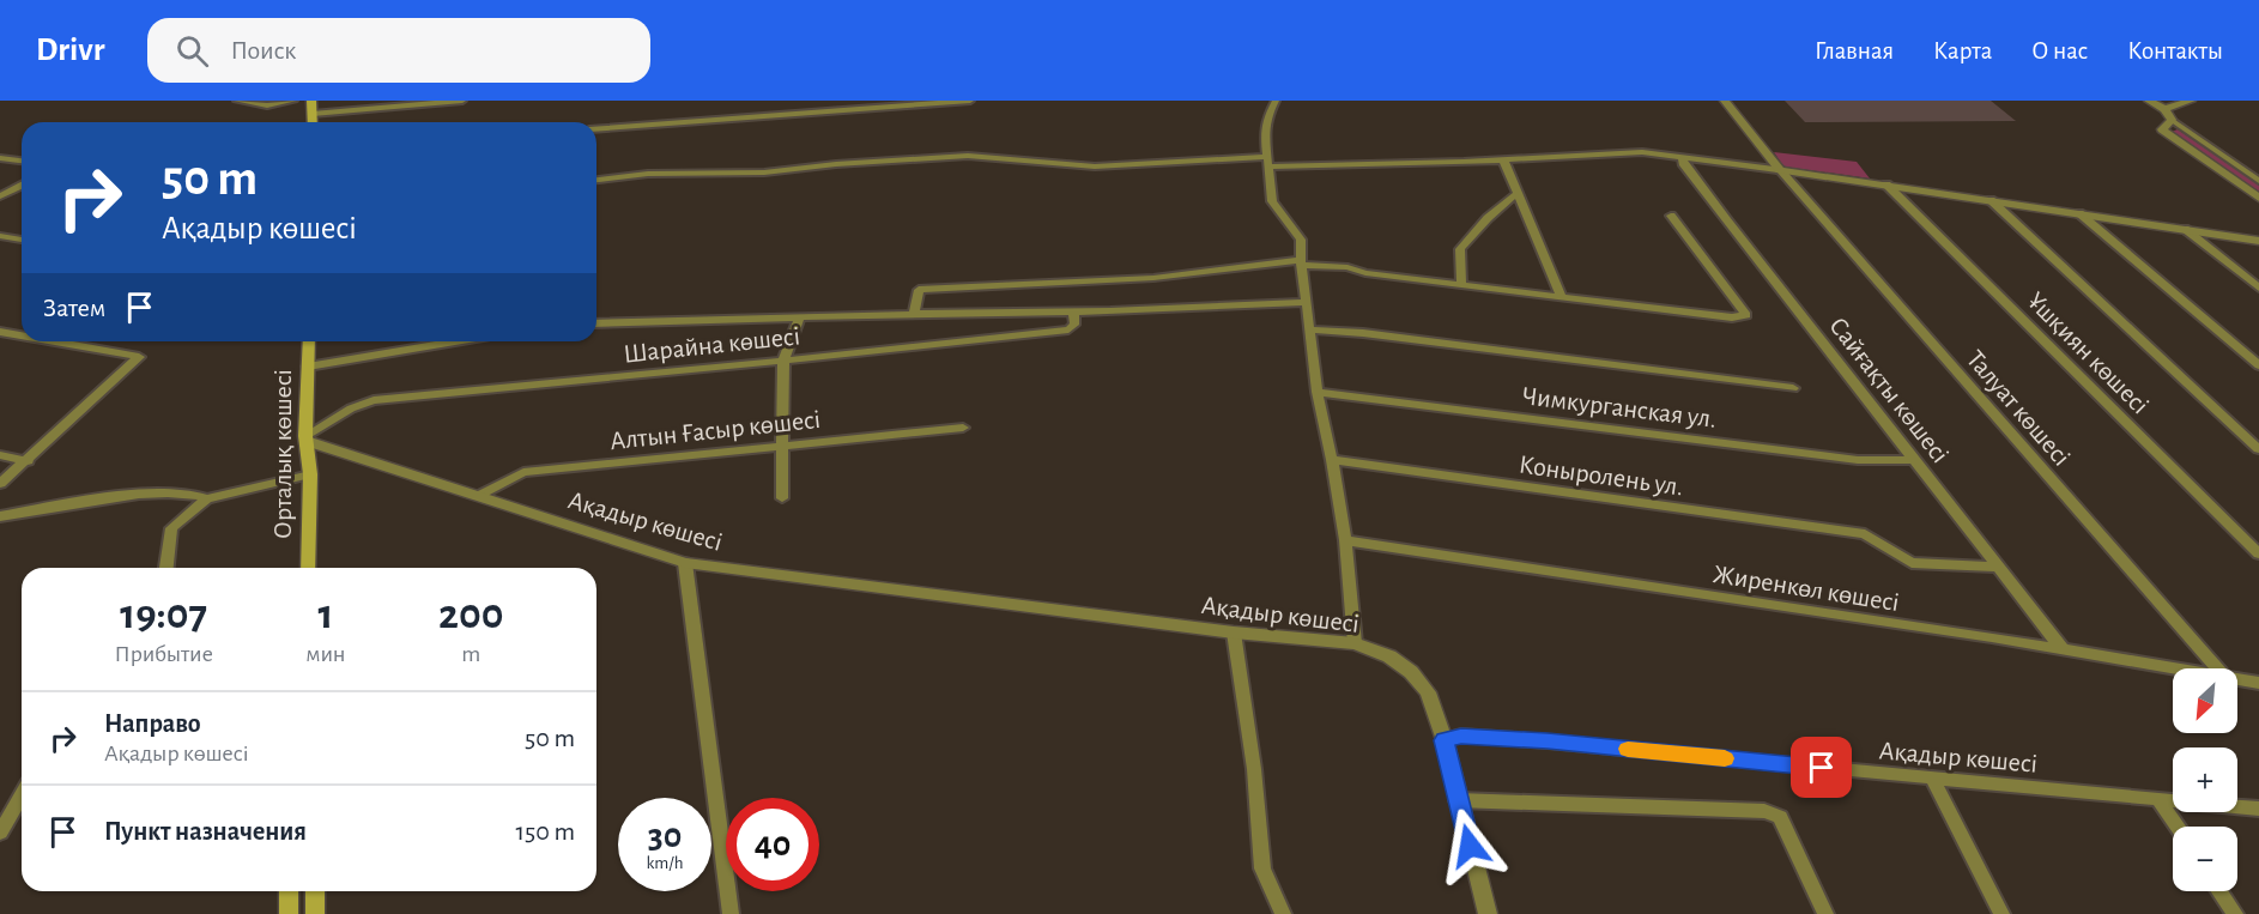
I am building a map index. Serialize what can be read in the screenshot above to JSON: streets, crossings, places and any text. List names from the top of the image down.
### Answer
{
  "streets": {
    "main road": ["Орталық көшесі"],
    "street": [
      "Шарайна көшесі",
      "Ұшқиян көшесі",
      "Сайғақты көшесі",
      "Чимкурганская ул.",
      "Талуат көшесі",
      "Алтын Ғасыр көшесі",
      "Коныролень ул.",
      "Ақадыр көшесі",
      "Жиренкөл көшесі"
    ]
  },
  "crossings": [
    ["Шарайна көшесі", "Орталық көшесі"],
    ["Шарайна көшесі", "Ақадыр көшесі"],
    ["Сайғақты көшесі", "Чимкурганская ул."],
    ["Сайғақты көшесі", "Коныролень ул."],
    ["Сайғақты көшесі", "Жиренкөл көшесі"],
    ["Алтын Ғасыр көшесі", "Ақадыр көшесі"],
    ["Орталық көшесі", "Ақадыр көшесі"]
  ],
  "north": "bottom left",
  "page": {
    "header": "Drivr",
    "search": "Поиск",
    "nav": [
      "Главная",
      "Карта",
      "О нас",
      "Контакты"
    ],
    "turn": ["50 m", "Ақадыр көшесі"],
    "then": "Затем",
    "eta": [
      "19:07",
      "Прибытие",
      "1",
      "мин",
      "200",
      "m"
    ],
    "map_buttons": ["+", "−"],
    "list": [
      {
        "name": "Направо",
        "note": "Ақадыр көшесі",
        "value": "50 m"
      },
      {
        "name": "Пункт назначения",
        "value": "150 m"
      }
    ],
    "speed": "30 km/h",
    "limit": "40"
  }
}
